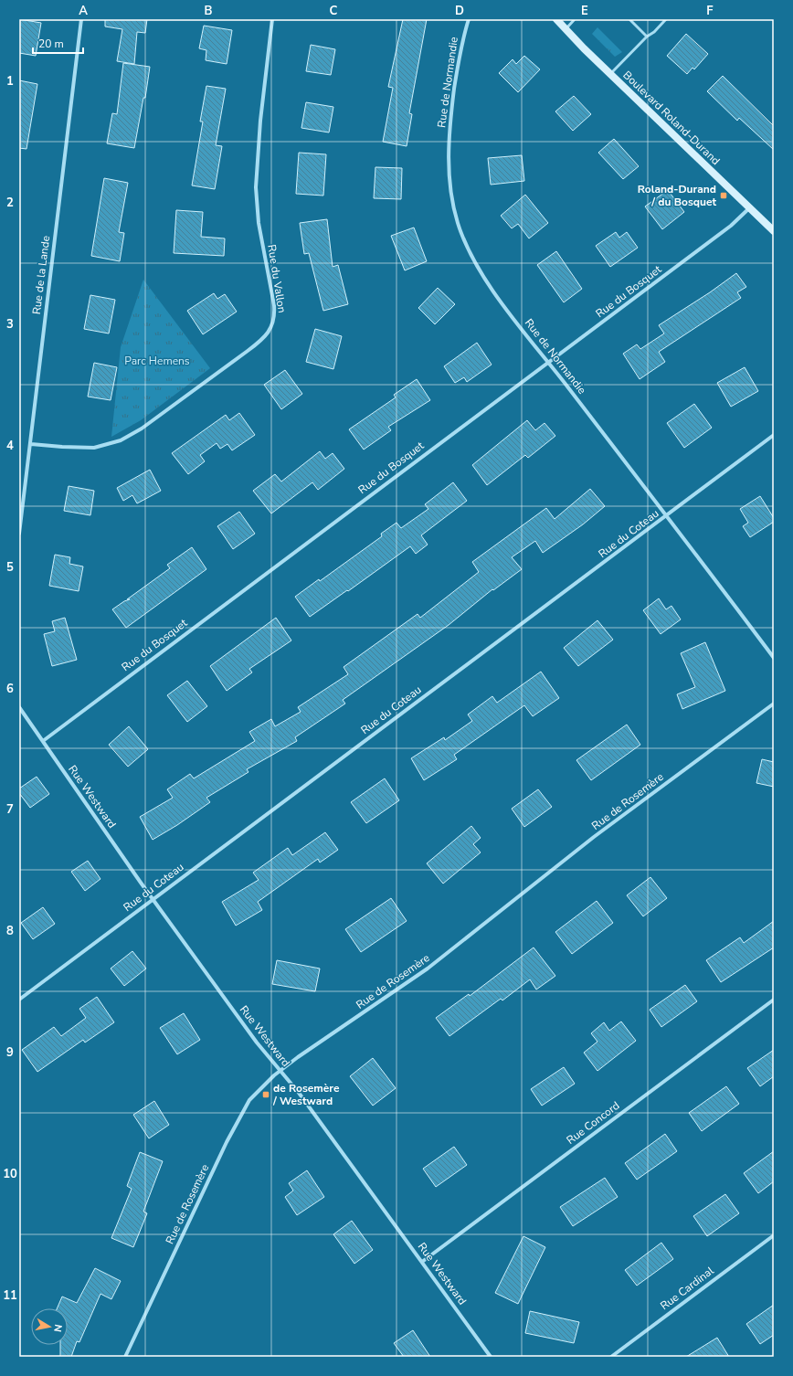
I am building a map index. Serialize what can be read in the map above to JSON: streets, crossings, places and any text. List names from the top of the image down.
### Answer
{
  "streets": {
    "street": [
      "Rue de Normandie",
      "Boulevard Roland-Durand",
      "Rue de la Lande",
      "Rue du Vallon",
      "Rue du Bosquet",
      "Rue du Coteau",
      "Rue Westward",
      "Rue de Rosemère",
      "Rue Concord",
      "Rue Cardinal"
    ]
  },
  "crossings": [
    ["Rue de Normandie", "Rue du Bosquet"],
    ["Rue de Normandie", "Rue du Coteau"],
    ["Boulevard Roland-Durand", "Rue du Bosquet"],
    ["Rue de la Lande", "Rue du Vallon"],
    ["Rue du Bosquet", "Rue Westward"],
    ["Rue du Coteau", "Rue Westward"],
    ["Rue Westward", "Rue de Rosemère"],
    ["Rue Westward", "Rue Concord"]
  ],
  "parks": ["Parc Hemens"],
  "places": {
    "transit": ["Roland-Durand / du Bosquet", "de Rosemère / Westward"]
  },
  "scale_bar": "20 m",
  "north": "right",
  "grid": {
    "columns": [
      "A",
      "B",
      "C",
      "D",
      "E",
      "F"
    ],
    "rows": [
      "1",
      "2",
      "3",
      "4",
      "5",
      "6",
      "7",
      "8",
      "9",
      "10",
      "11"
    ]
  }
}
